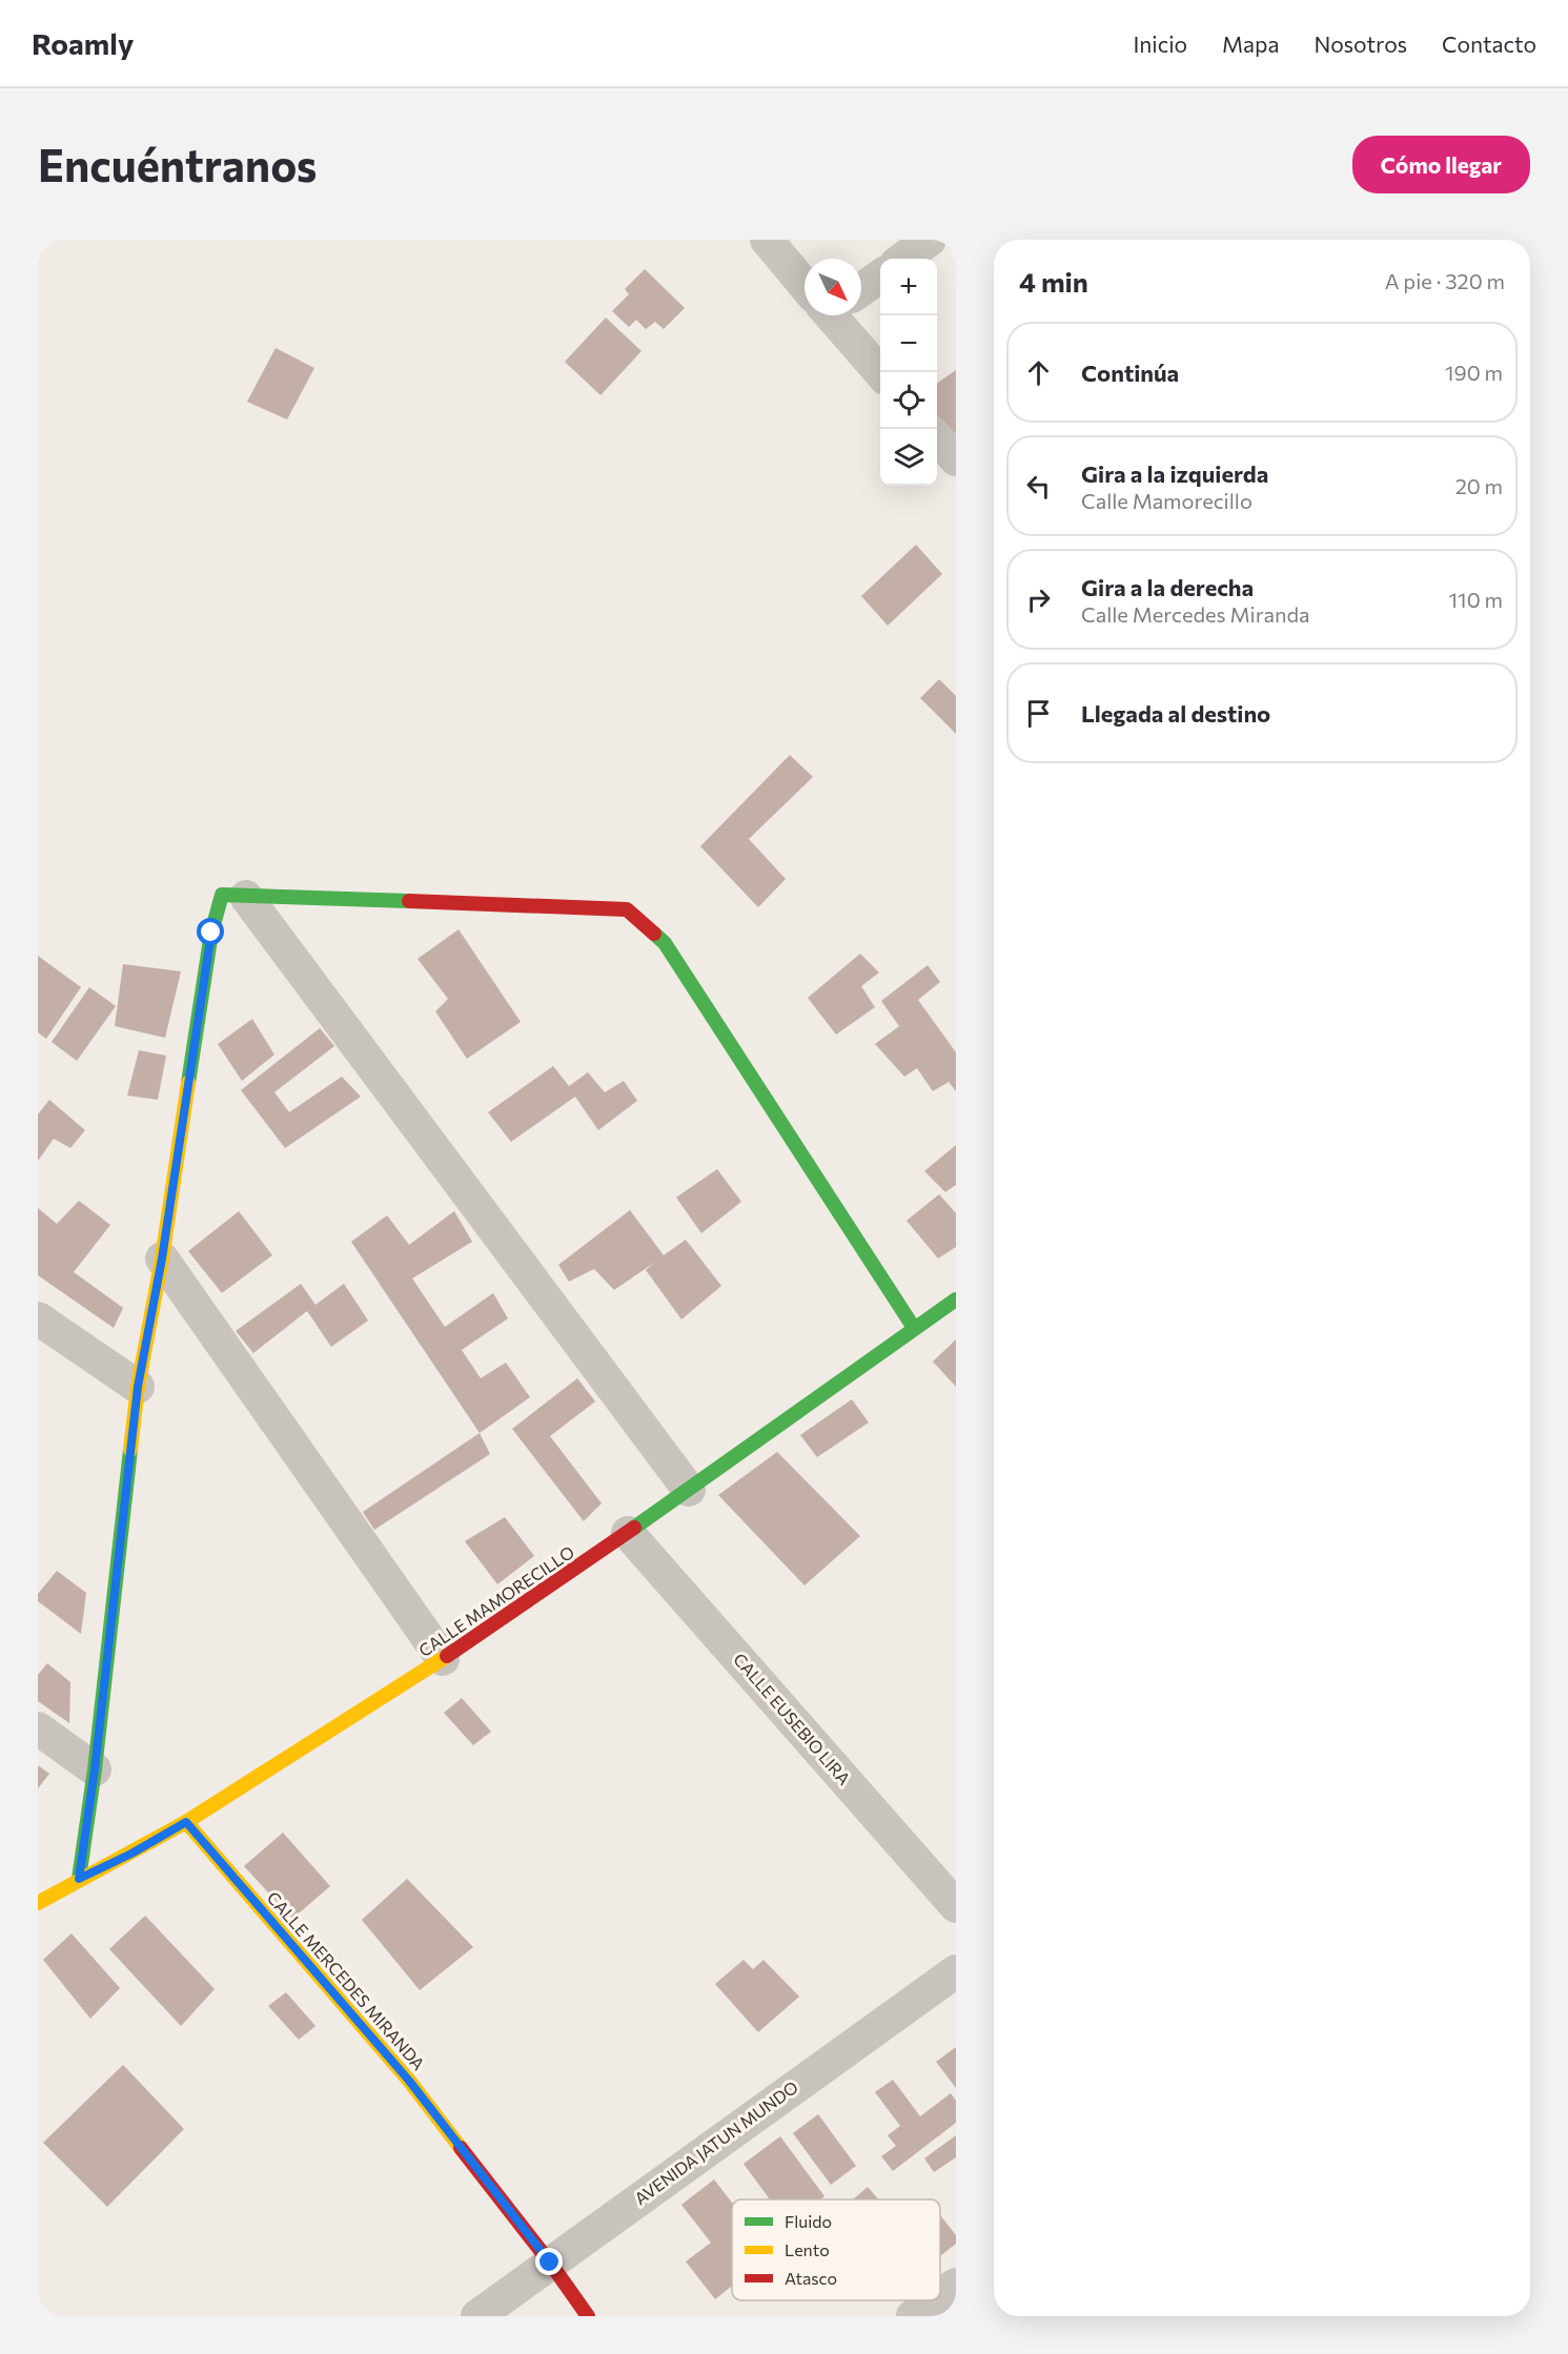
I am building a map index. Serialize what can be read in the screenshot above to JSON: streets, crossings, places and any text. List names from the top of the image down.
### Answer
{
  "streets": {
    "street": [
      "CALLE MAMORECILLO",
      "CALLE EUSEBIO LIRA",
      "CALLE MERCEDES MIRANDA",
      "AVENIDA JATUN MUNDO"
    ]
  },
  "crossings": [
    ["CALLE MAMORECILLO", "CALLE EUSEBIO LIRA"],
    ["CALLE MAMORECILLO", "CALLE MERCEDES MIRANDA"],
    ["CALLE MERCEDES MIRANDA", "AVENIDA JATUN MUNDO"]
  ],
  "legend": ["Fluido", "Lento", "Atasco"],
  "north": "bottom right",
  "page": {
    "header": "Roamly",
    "nav": [
      "Inicio",
      "Mapa",
      "Nosotros",
      "Contacto"
    ],
    "buttons": "Cómo llegar",
    "title": "Encuéntranos",
    "heading": ["4 min", "A pie · 320 m"],
    "map_buttons": ["+", "−"],
    "list": [
      ["Continúa", "190 m"],
      ["Gira a la izquierda", "Calle Mamorecillo", "20 m"],
      ["Gira a la derecha", "Calle Mercedes Miranda", "110 m"],
      "Llegada al destino"
    ]
  }
}
